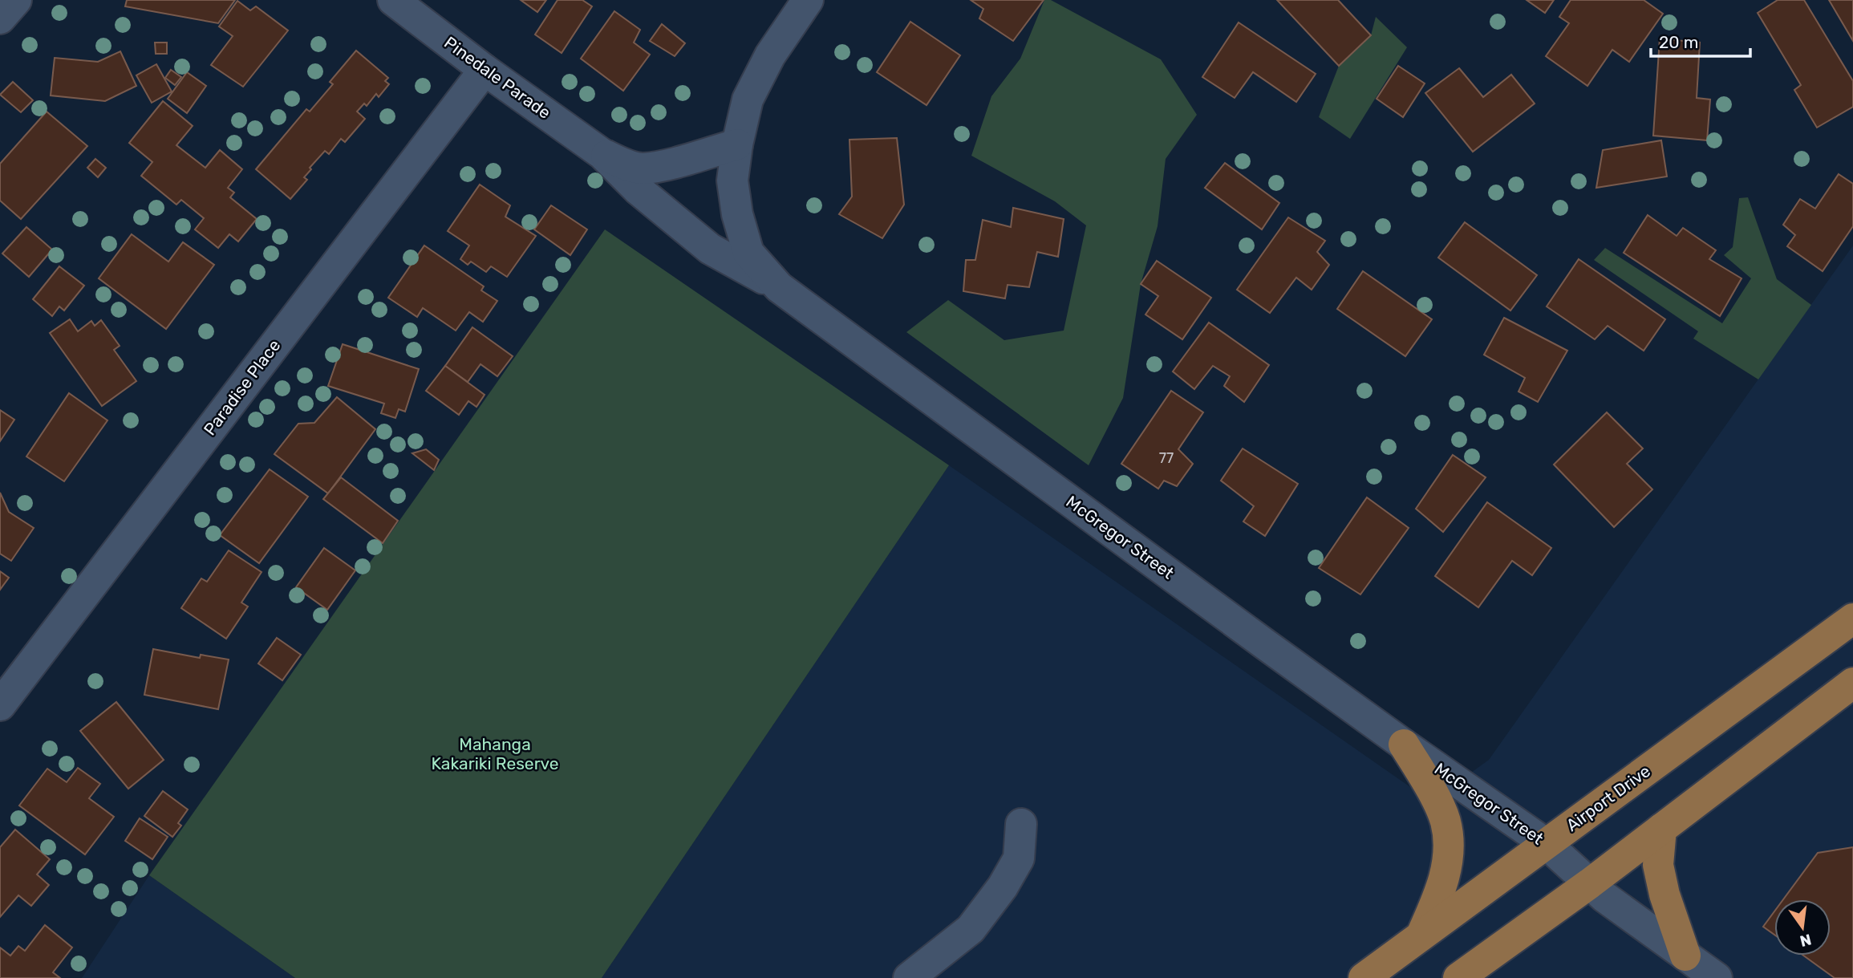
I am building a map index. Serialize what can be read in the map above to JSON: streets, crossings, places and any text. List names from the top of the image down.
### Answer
{
  "streets": {
    "main road": ["Airport Drive"],
    "street": ["Pinedale Parade", "Paradise Place", "McGregor Street"]
  },
  "crossings": [
    ["Pinedale Parade", "Paradise Place"],
    ["Pinedale Parade", "McGregor Street"],
    ["McGregor Street", "Airport Drive"]
  ],
  "parks": ["Mahanga Kakariki Reserve"],
  "house_numbers": ["77"],
  "scale_bar": "20 m",
  "north": "bottom"
}
